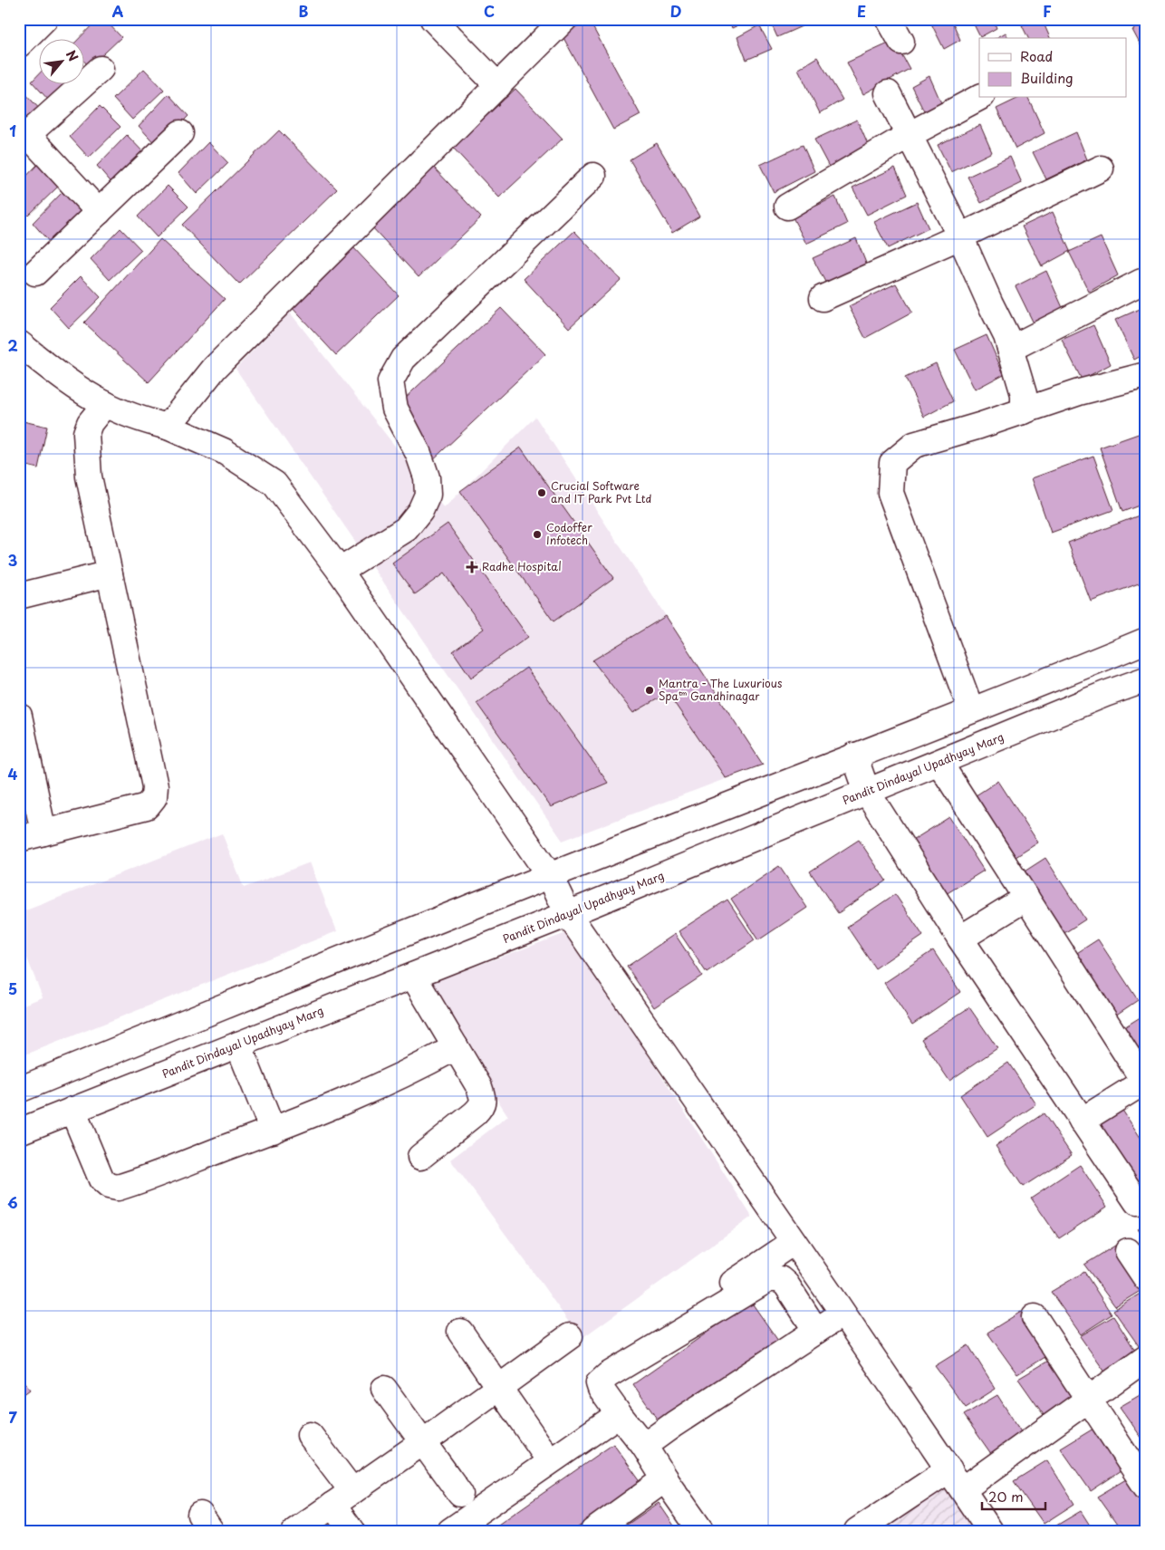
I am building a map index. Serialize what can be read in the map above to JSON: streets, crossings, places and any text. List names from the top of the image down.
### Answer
{
  "streets": {
    "street": ["Pandit Dindayal Upadhyay Marg"]
  },
  "places": {
    "other": ["Crucial Software and IT Park Pvt Ltd", "Codoffer Infotech", "Mantra - The Luxurious Spa™ Gandhinagar"],
    "health": ["Radhe Hospital"]
  },
  "legend": ["Road", "Building"],
  "scale_bar": "20 m",
  "north": "top right",
  "grid": {
    "columns": [
      "A",
      "B",
      "C",
      "D",
      "E",
      "F"
    ],
    "rows": [
      "1",
      "2",
      "3",
      "4",
      "5",
      "6",
      "7"
    ]
  }
}
